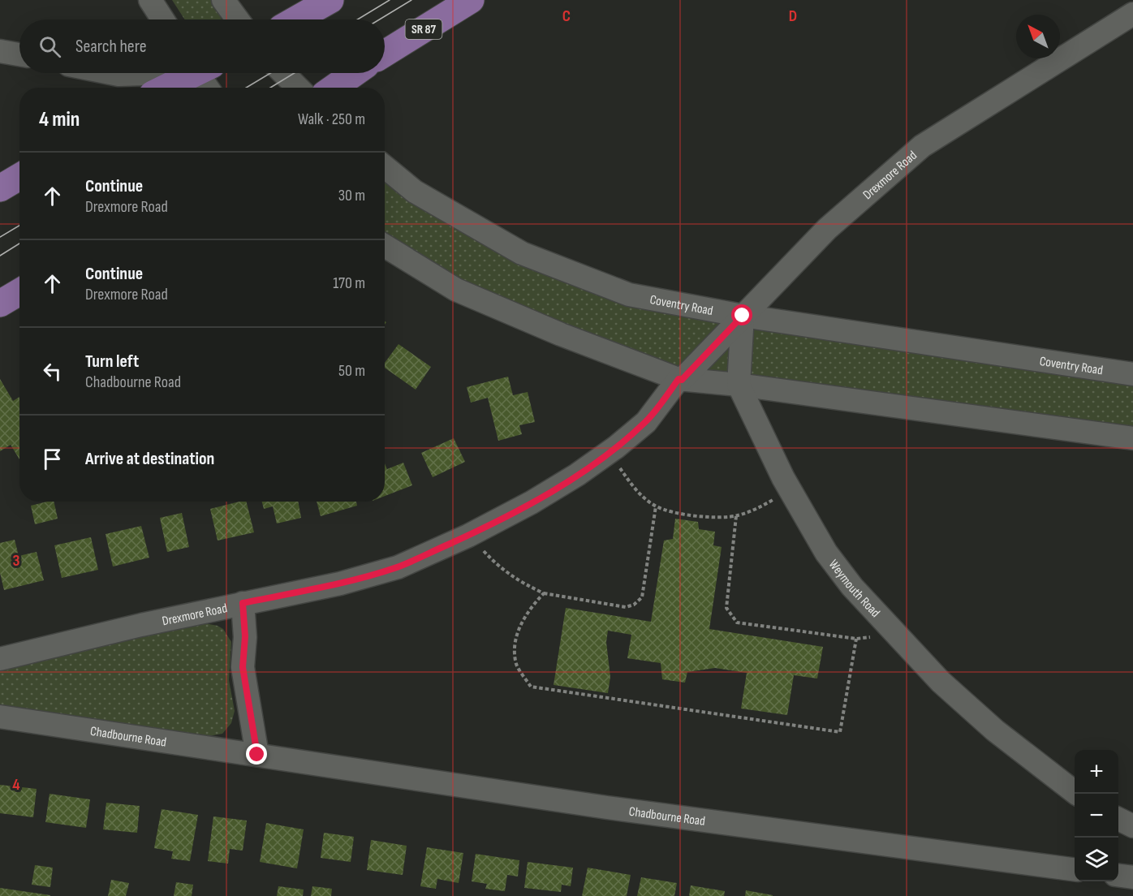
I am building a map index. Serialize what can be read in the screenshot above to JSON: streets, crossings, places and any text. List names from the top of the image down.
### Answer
{
  "streets": {
    "main road": ["SR 87"],
    "street": [
      "Drexmore Road",
      "Coventry Road",
      "Weymouth Road",
      "Chadbourne Road"
    ]
  },
  "crossings": [
    ["Drexmore Road", "Coventry Road"],
    ["Drexmore Road", "Weymouth Road"],
    ["Coventry Road", "Weymouth Road"]
  ],
  "north": "top left",
  "page": {
    "search": "Search here",
    "heading": ["4 min", "Walk · 250 m"],
    "list": [
      ["Continue", "Drexmore Road", "30 m"],
      ["Continue", "Drexmore Road", "170 m"],
      ["Turn left", "Chadbourne Road", "50 m"],
      "Arrive at destination"
    ],
    "map_buttons": ["+", "−"]
  },
  "grid": {
    "columns": ["C", "D"],
    "rows": ["3", "4"]
  }
}
